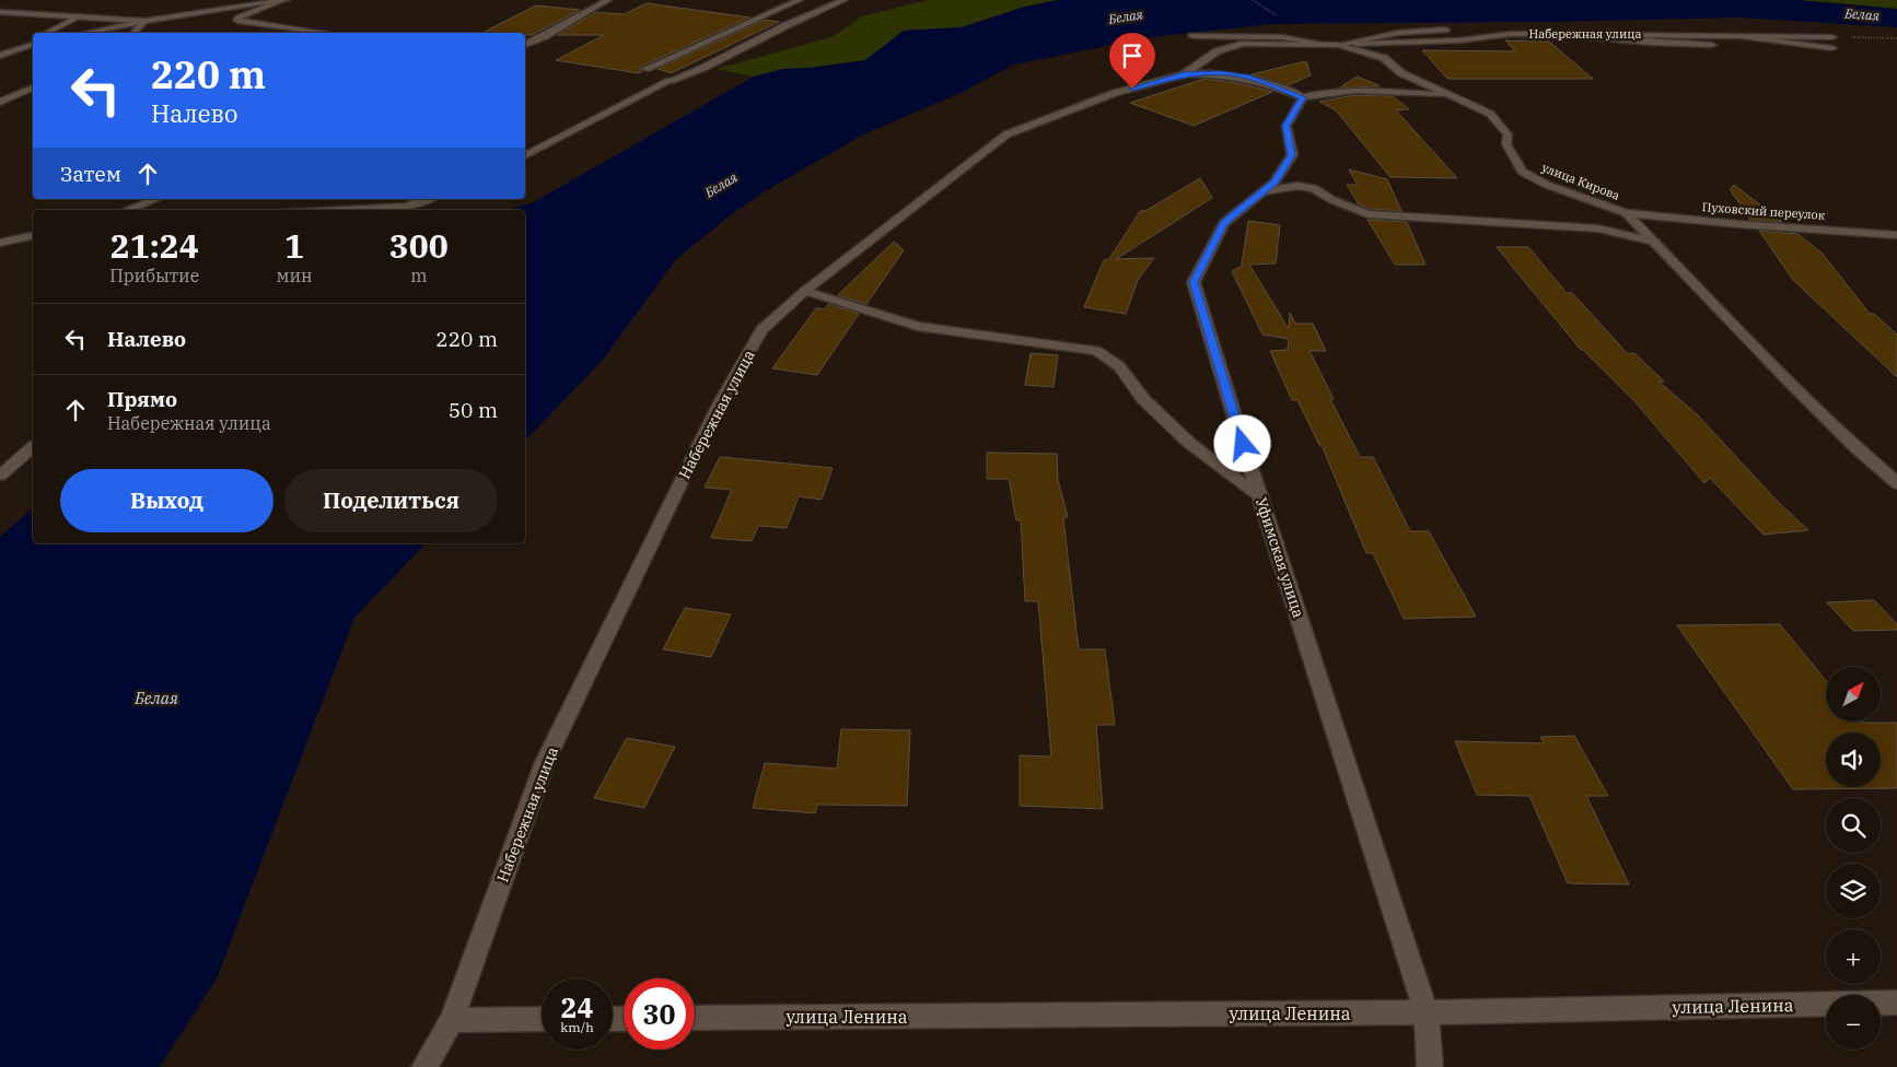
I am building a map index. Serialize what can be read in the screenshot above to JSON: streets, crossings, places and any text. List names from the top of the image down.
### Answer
{
  "streets": {
    "street": [
      "Набережная улица",
      "улица Кирова",
      "Пуховский переулок",
      "Уфимская улица",
      "улица Ленина"
    ]
  },
  "crossings": [
    ["Набережная улица", "улица Кирова"],
    ["улица Кирова", "Пуховский переулок"],
    ["Уфимская улица", "улица Ленина"]
  ],
  "water": ["Белая"],
  "north": "top right",
  "page": {
    "turn": ["220 m", "Налево"],
    "then": "Затем",
    "eta": [
      "21:24",
      "Прибытие",
      "1",
      "мин",
      "300",
      "m"
    ],
    "list": [
      {
        "name": "Налево",
        "value": "220 m"
      },
      {
        "name": "Прямо",
        "note": "Набережная улица",
        "value": "50 m"
      }
    ],
    "buttons": ["Выход", "Поделиться"],
    "map_buttons": ["+", "−"],
    "speed": "24 km/h",
    "limit": "30"
  }
}
